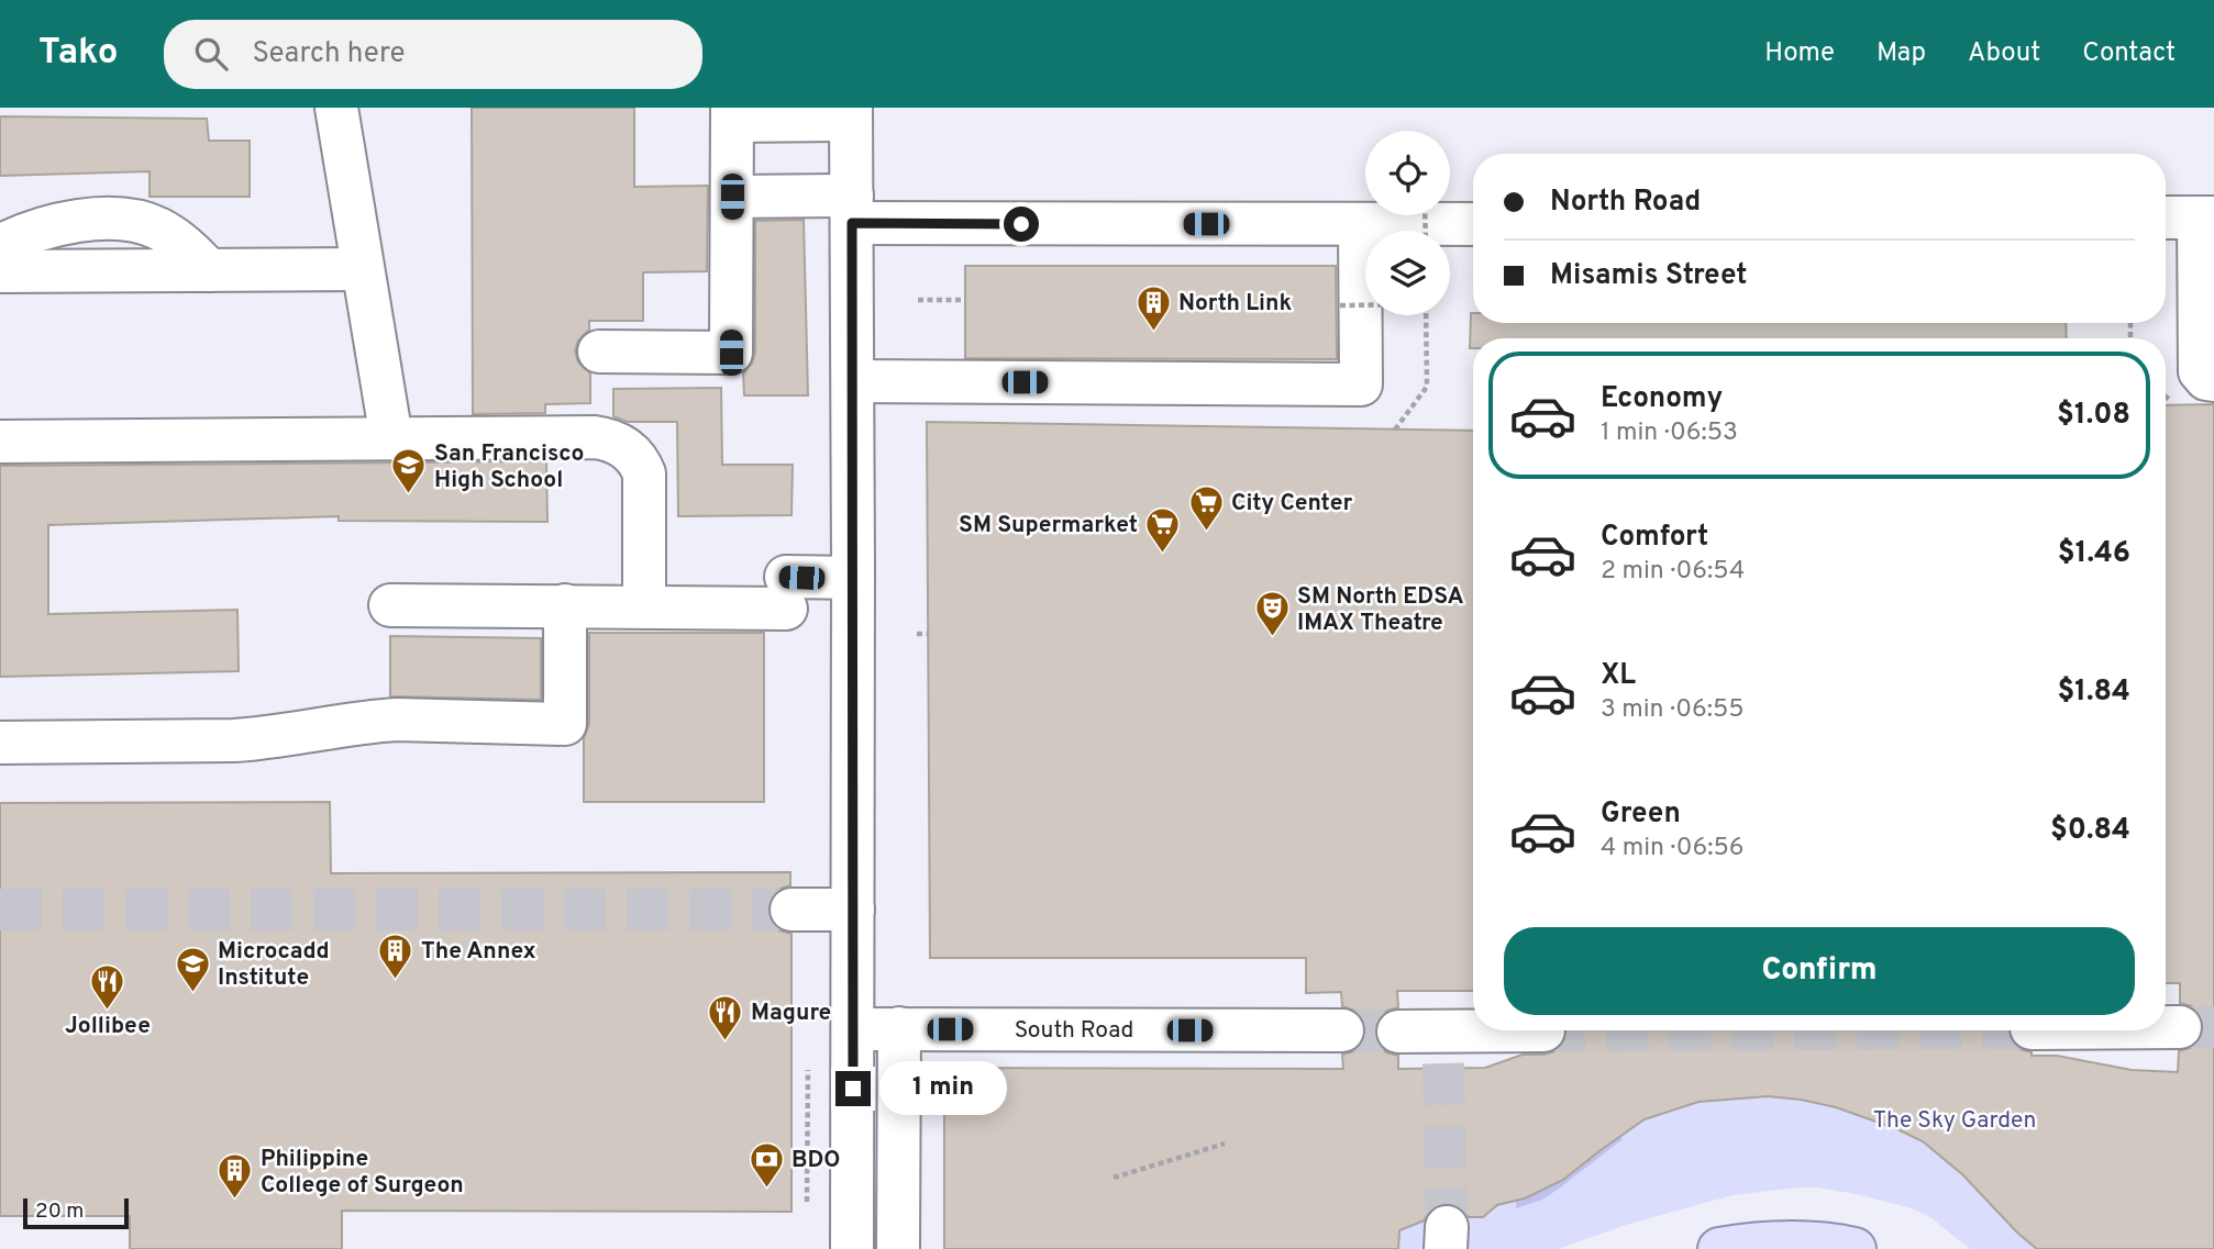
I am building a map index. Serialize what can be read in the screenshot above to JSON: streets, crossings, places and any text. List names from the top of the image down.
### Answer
{
  "streets": {
    "street": ["South Road"]
  },
  "parks": ["The Sky Garden"],
  "places": {
    "building": ["North Link", "The Annex", "Philippine College of Surgeon"],
    "school or university": ["San Francisco High School", "Microcadd Institute"],
    "supermarket": ["City Center", "SM Supermarket"],
    "theatre": ["SM North EDSA IMAX Theatre"],
    "restaurant": ["Jollibee", "Magure"],
    "bank": ["BDO"]
  },
  "scale_bar": "20 m",
  "page": {
    "header": "Tako",
    "search": "Search here",
    "nav": [
      "Home",
      "Map",
      "About",
      "Contact"
    ],
    "banner": ["North Road", "Misamis Street"],
    "list": [
      {
        "name": "Economy",
        "note": "1 min · 06:53",
        "value": "$1.08"
      },
      {
        "name": "Comfort",
        "note": "2 min · 06:54",
        "value": "$1.46"
      },
      {
        "name": "XL",
        "note": "3 min · 06:55",
        "value": "$1.84"
      },
      {
        "name": "Green",
        "note": "4 min · 06:56",
        "value": "$0.84"
      }
    ],
    "buttons": "Confirm",
    "bubble": "1 min",
    "scale": "20 m"
  }
}
